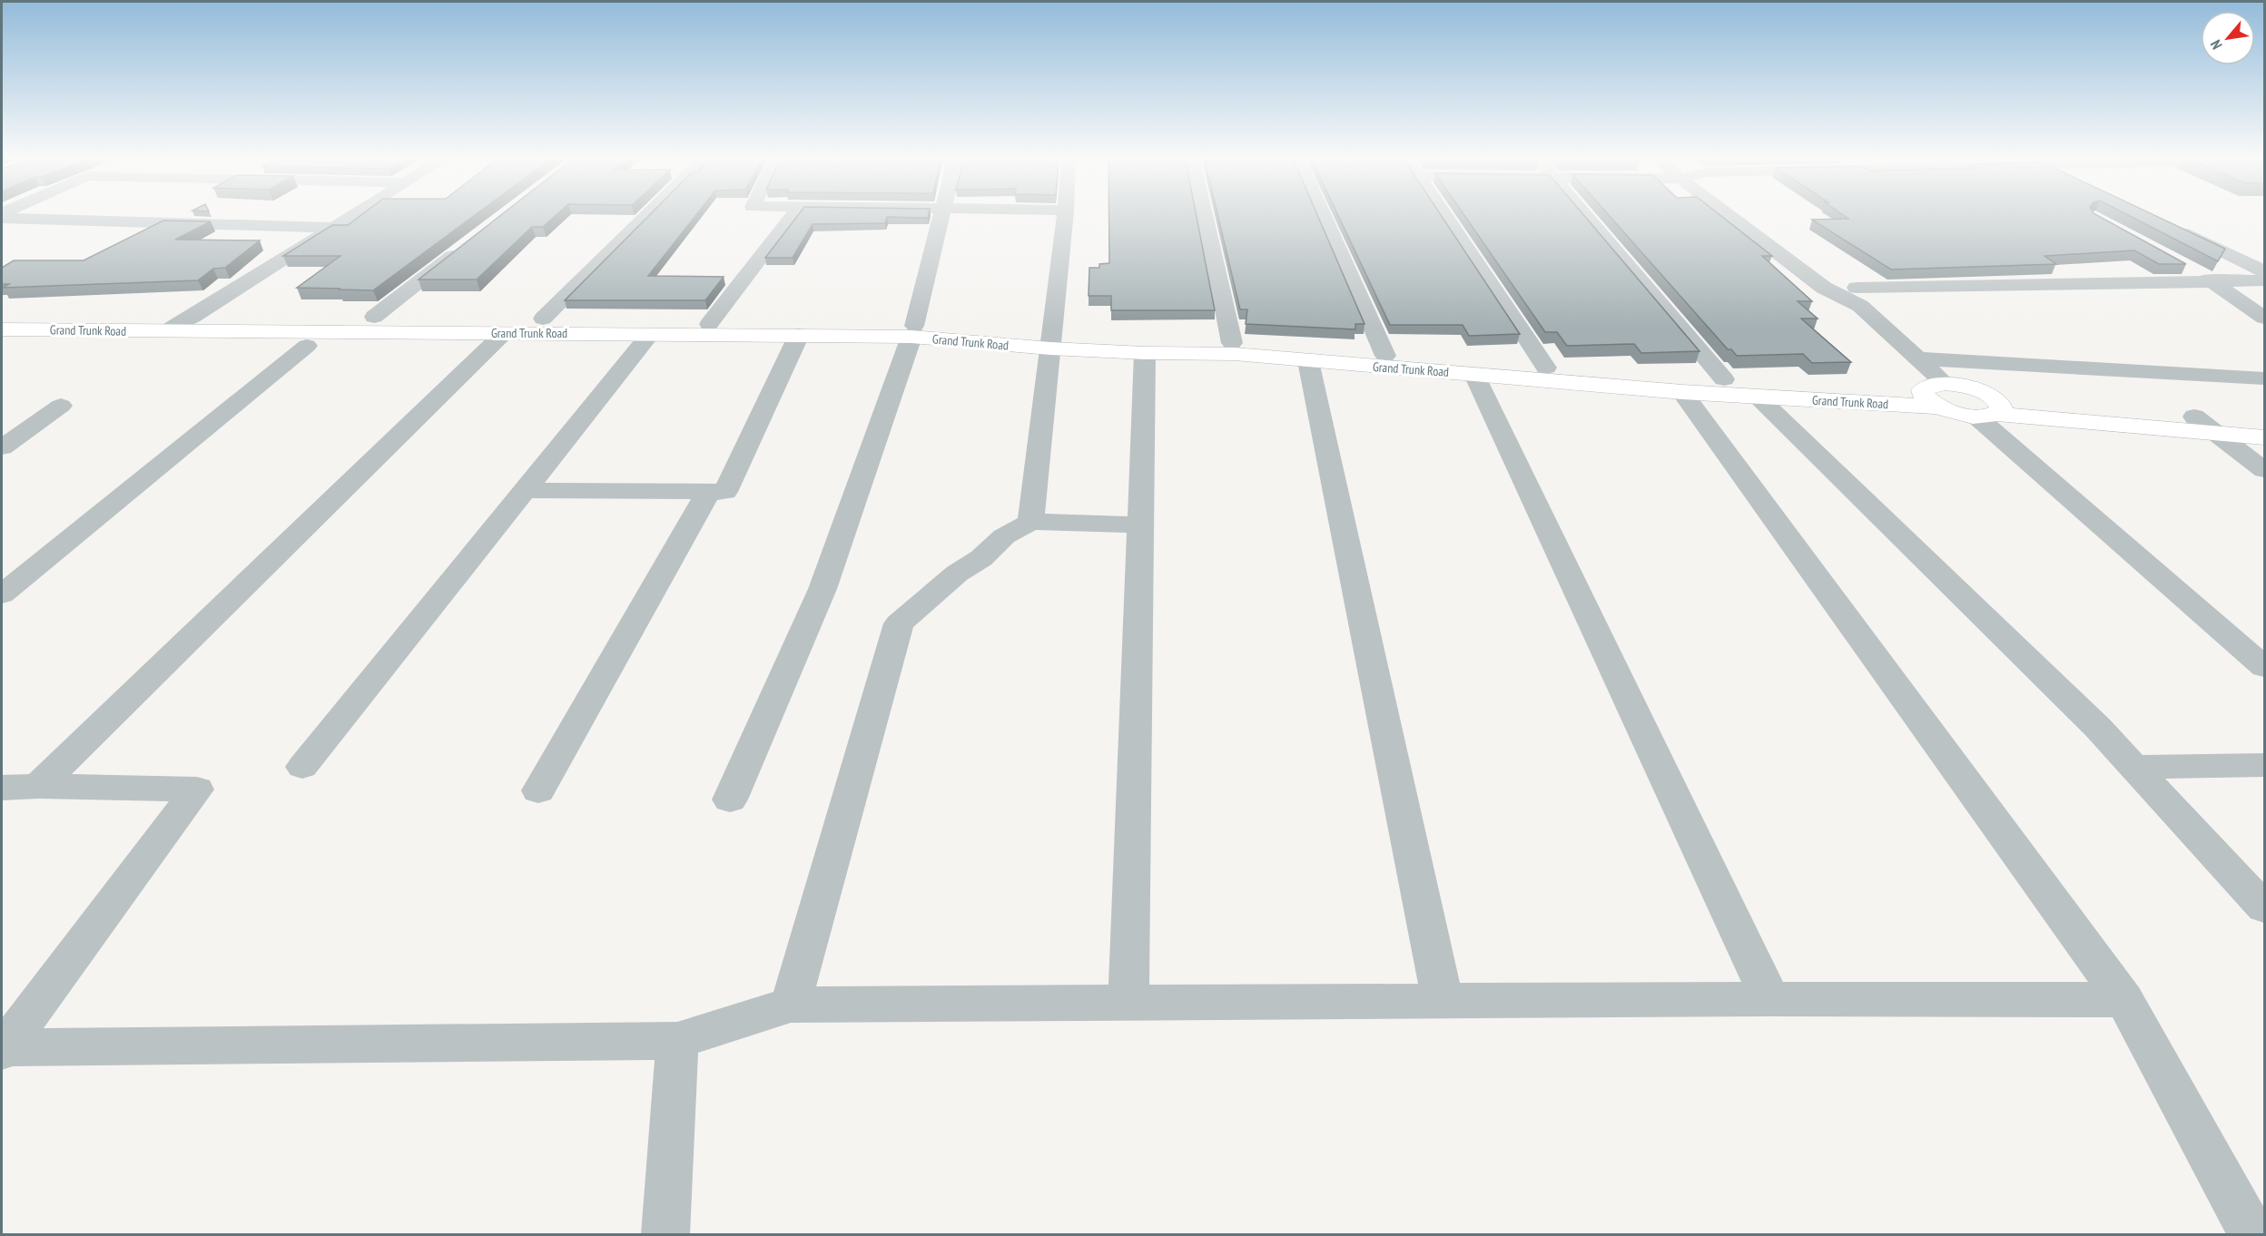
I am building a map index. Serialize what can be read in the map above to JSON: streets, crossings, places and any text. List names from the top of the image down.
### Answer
{
  "streets": {
    "main road": ["Grand Trunk Road"]
  },
  "north": "bottom left"
}
